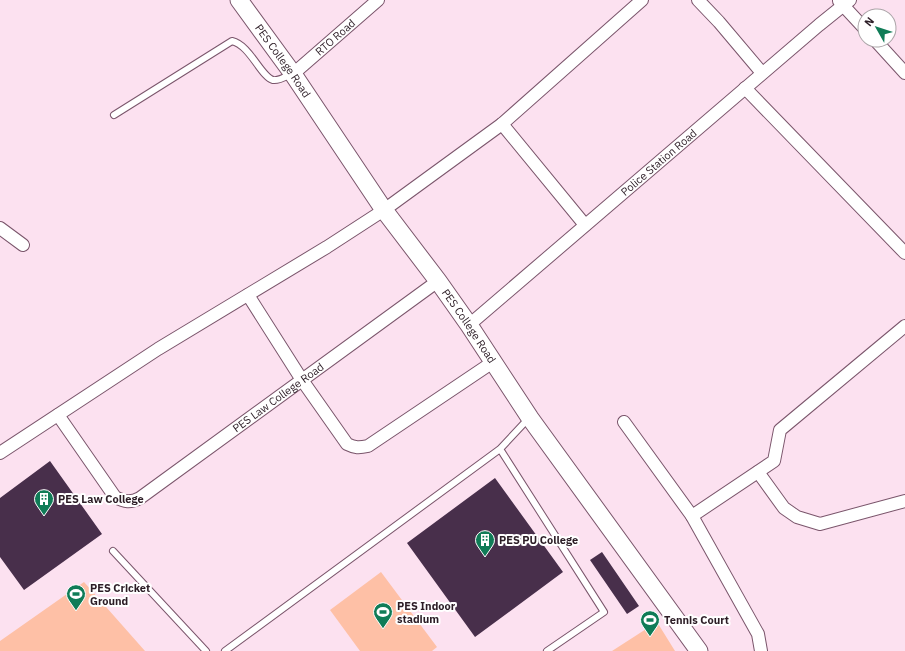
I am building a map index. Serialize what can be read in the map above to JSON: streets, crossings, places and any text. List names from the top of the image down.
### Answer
{
  "streets": {
    "street": [
      "RTO Road",
      "PES College Road",
      "Police Station Road",
      "PES Law College Road"
    ]
  },
  "crossings": [
    ["RTO Road", "PES College Road"],
    ["PES College Road", "Police Station Road"],
    ["PES College Road", "PES Law College Road"]
  ],
  "places": {
    "building": ["PES Law College", "PES PU College"],
    "sports": ["PES Cricket Ground", "PES Indoor stadium", "Tennis Court"]
  },
  "north": "top left"
}
